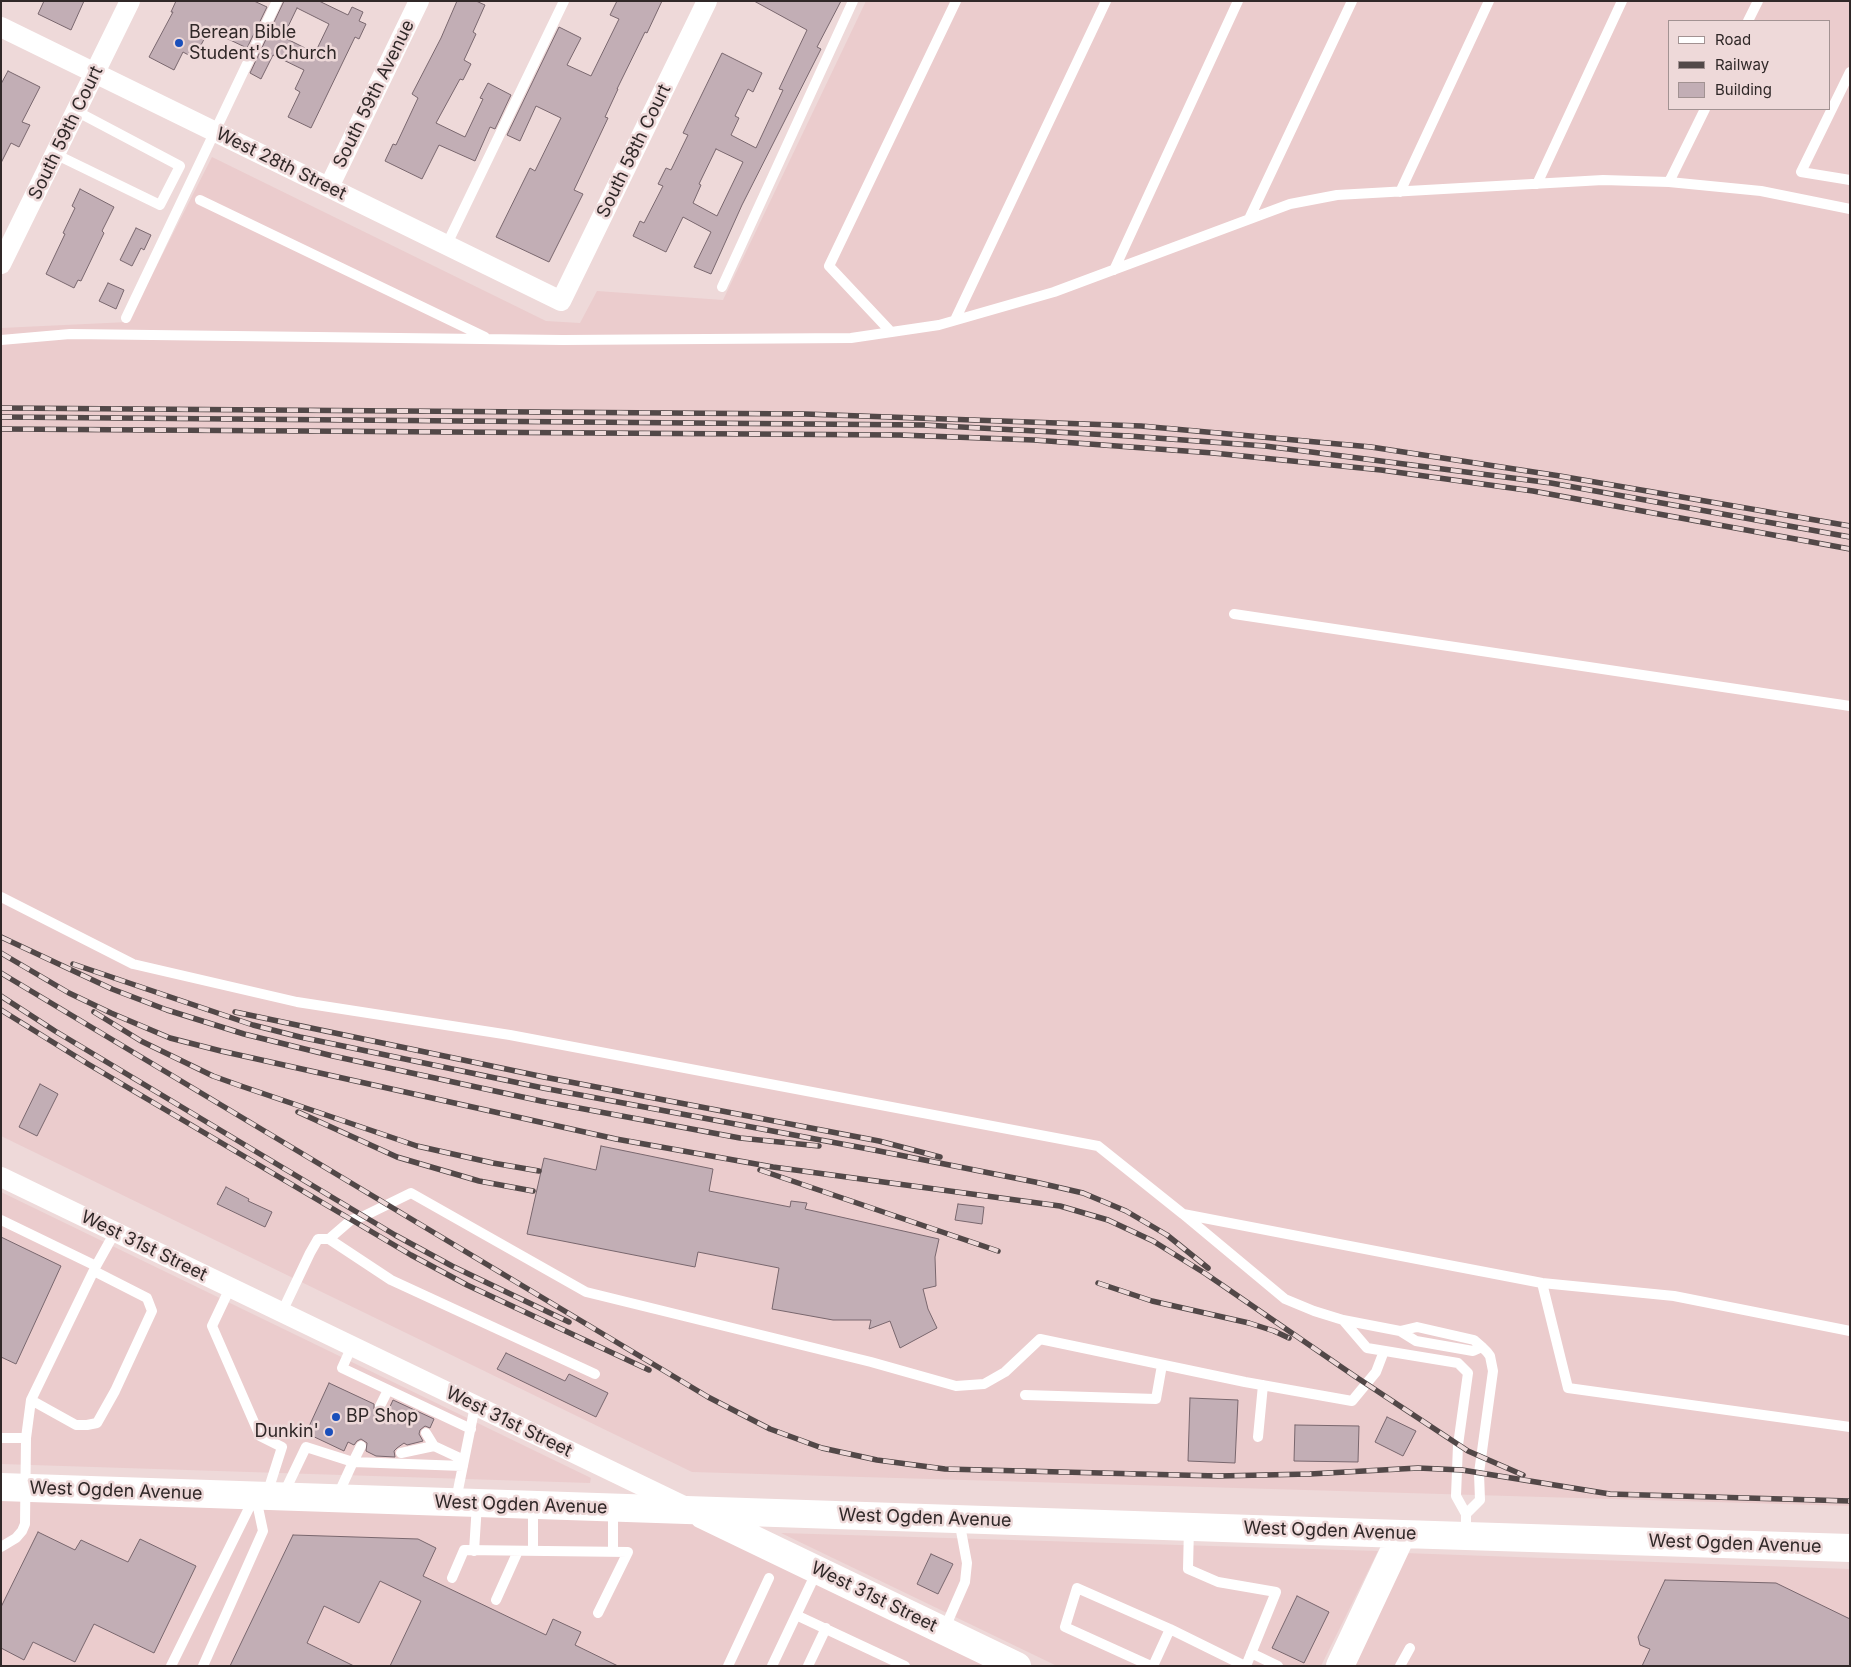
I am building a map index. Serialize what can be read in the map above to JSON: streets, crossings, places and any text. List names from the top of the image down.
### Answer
{
  "streets": {
    "main road": ["West 31st Street", "West Ogden Avenue"],
    "street": [
      "South 59th Avenue",
      "South 59th Court",
      "South 58th Court",
      "West 28th Street"
    ]
  },
  "crossings": [
    ["South 59th Avenue", "West 28th Street"],
    ["South 59th Court", "West 28th Street"],
    ["South 58th Court", "West 28th Street"],
    ["West 31st Street", "West Ogden Avenue"]
  ],
  "places": ["Berean Bible Student's Church", "BP Shop", "Dunkin'"],
  "legend": ["Road", "Railway", "Building"]
}
